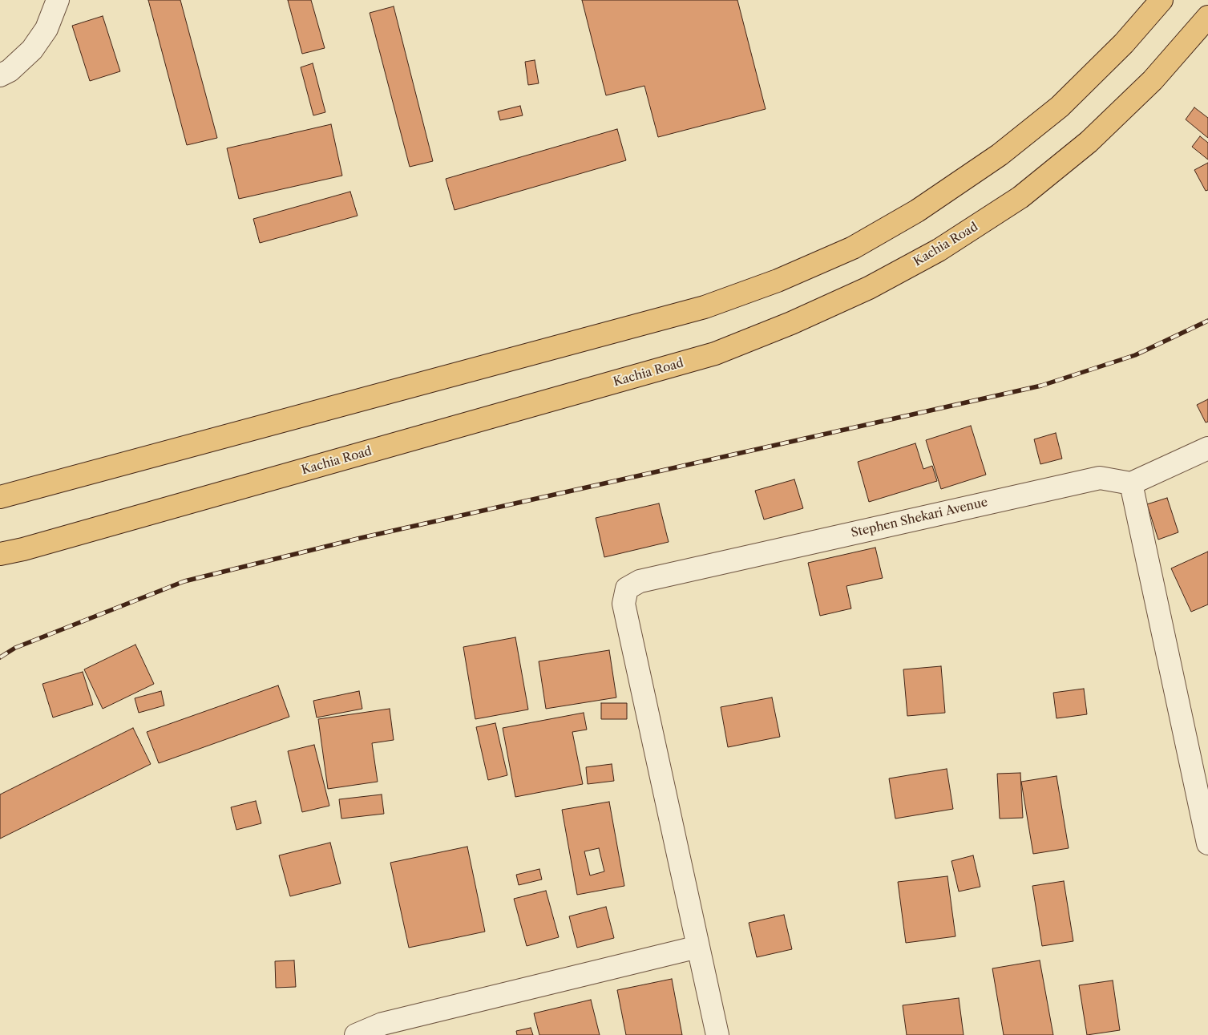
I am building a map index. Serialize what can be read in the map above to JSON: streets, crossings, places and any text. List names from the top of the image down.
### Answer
{
  "streets": {
    "main road": ["Kachia Road"],
    "street": ["Stephen Shekari Avenue"]
  }
}
